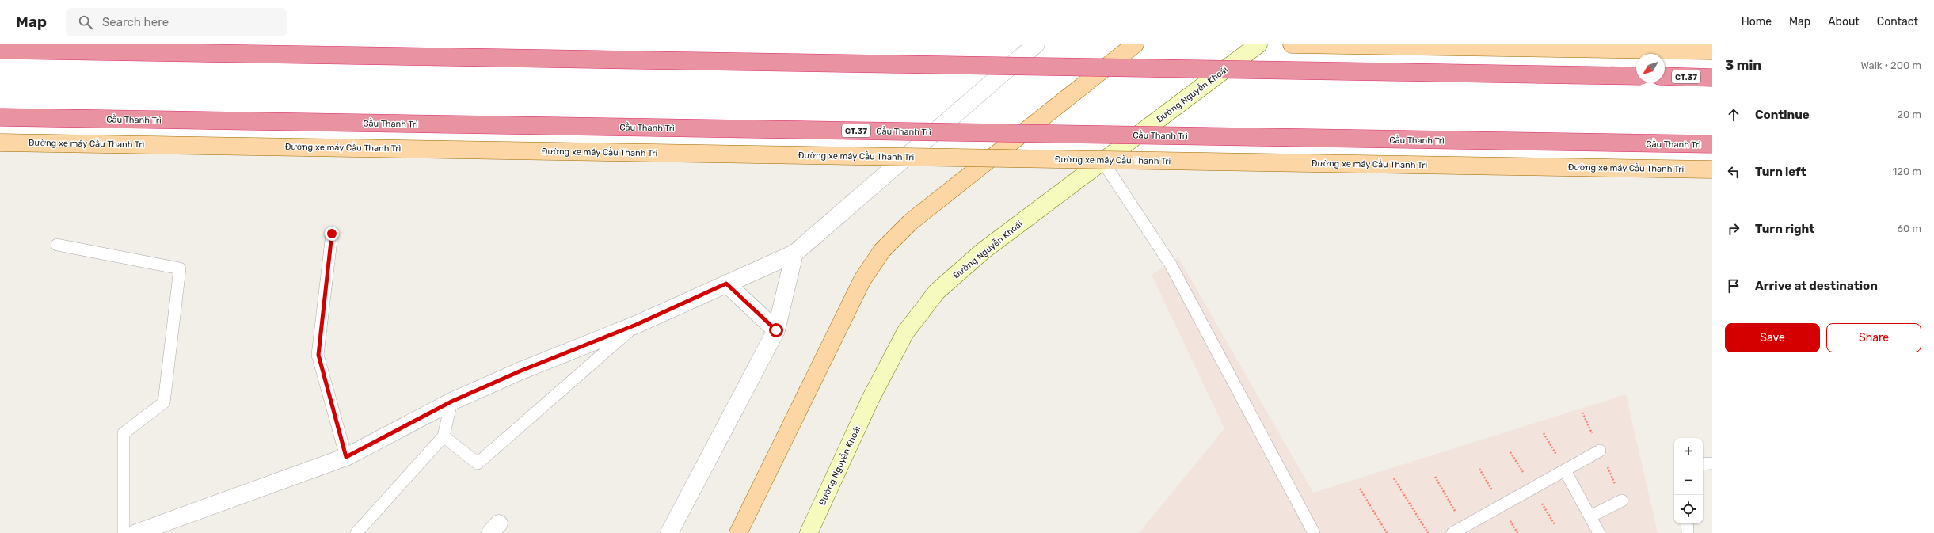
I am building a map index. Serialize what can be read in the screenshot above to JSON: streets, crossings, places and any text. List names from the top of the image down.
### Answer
{
  "streets": {
    "highway": ["CT.37", "Cầu Thanh Trì"],
    "main road": ["Đường xe máy Cầu Thanh Trì"],
    "street": ["Đường Nguyễn Khoái"]
  },
  "north": "bottom left",
  "page": {
    "header": "Map",
    "search": "Search here",
    "nav": [
      "Home",
      "Map",
      "About",
      "Contact"
    ],
    "heading": ["3 min", "Walk · 200 m"],
    "list": [
      ["Continue", "20 m"],
      ["Turn left", "120 m"],
      ["Turn right", "60 m"],
      "Arrive at destination"
    ],
    "buttons": ["Save", "Share"],
    "map_buttons": ["+", "−"]
  }
}
